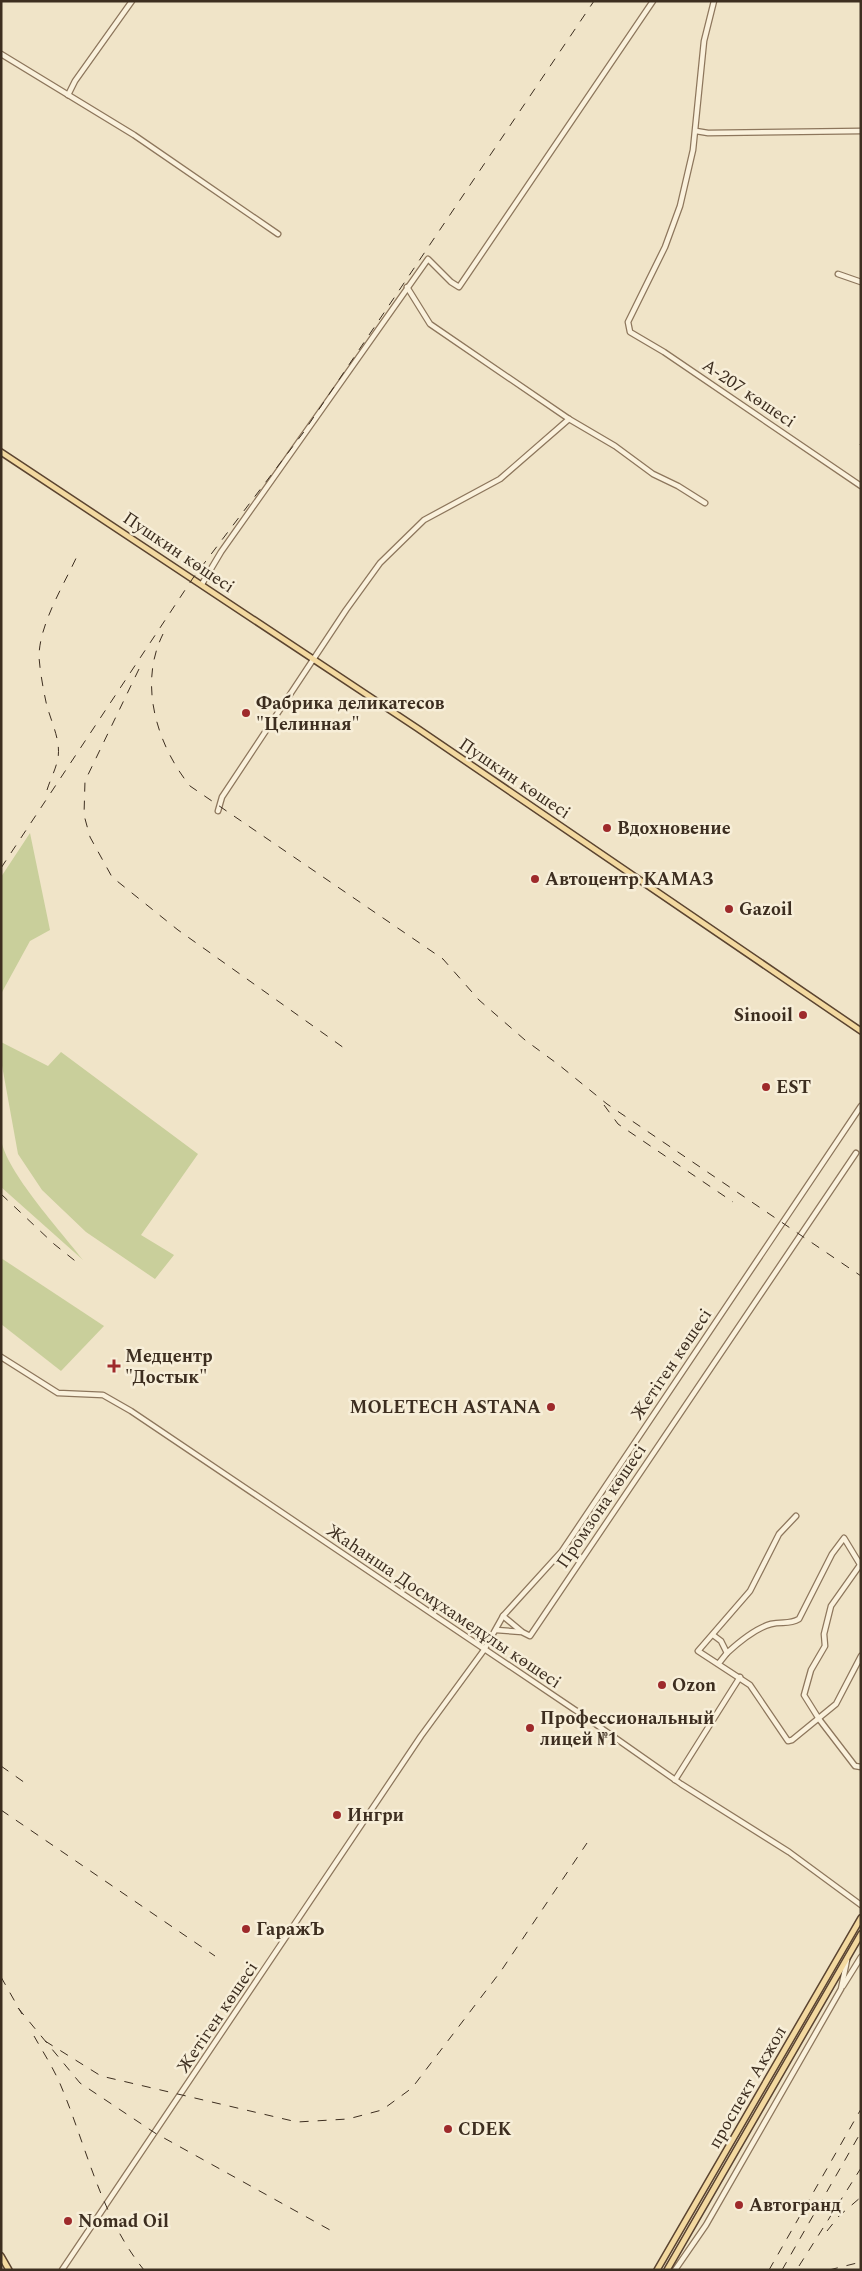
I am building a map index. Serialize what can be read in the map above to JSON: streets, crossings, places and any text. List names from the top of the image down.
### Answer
{
  "streets": {
    "main road": ["Пушкин көшесі", "проспект Акжол"],
    "street": [
      "А-207 көшесі",
      "Жетіген көшесі",
      "Промзона көшесі",
      "Жаһанша Досмұхамедұлы көшесі"
    ]
  },
  "crossings": [
    ["Жетіген көшесі", "Жаһанша Досмұхамедұлы көшесі"]
  ],
  "places": {
    "other": [
      "Фабрика деликатесов \"Целинная\"",
      "Вдохновение",
      "Автоцентр КАМАЗ",
      "Gazoil",
      "Sinooil",
      "EST",
      "MOLETECH ASTANA",
      "Ozon",
      "Профессиональный лицей №1",
      "Ингри",
      "ГаражЪ",
      "CDEK",
      "Автогранд",
      "Nomad Oil"
    ],
    "health": ["Медцентр \"Достык\""]
  }
}
